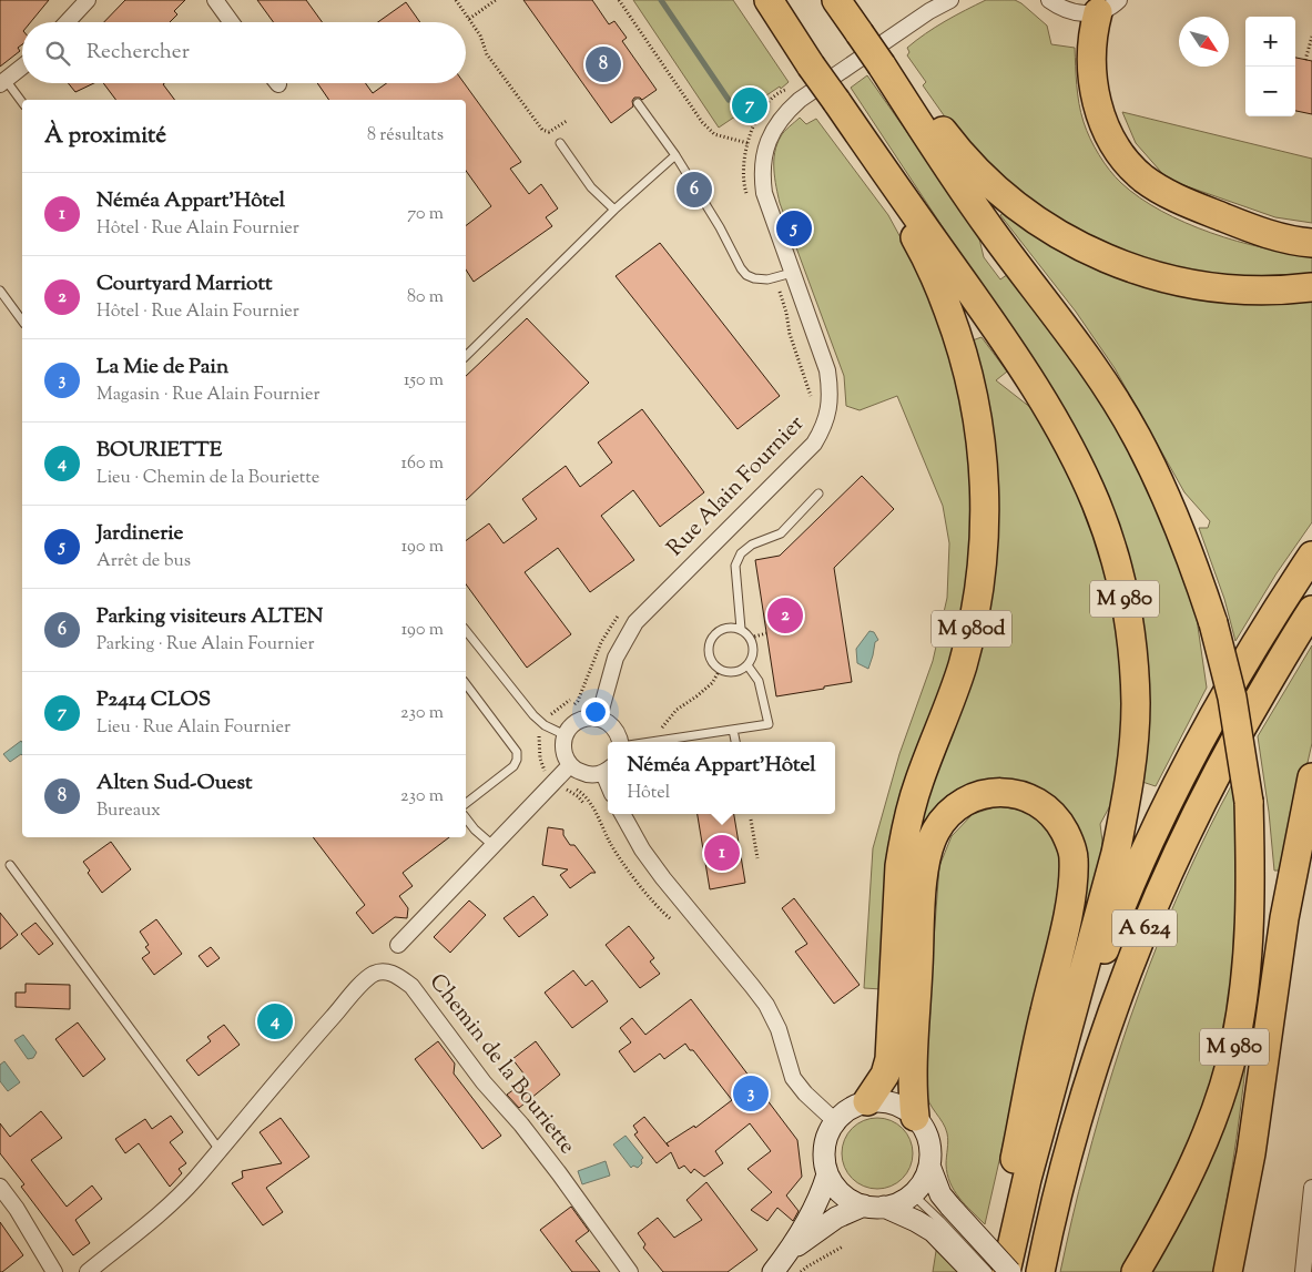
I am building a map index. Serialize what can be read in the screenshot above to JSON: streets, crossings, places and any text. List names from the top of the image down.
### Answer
{
  "streets": {
    "highway": ["M 980", "M 980d", "A 624"],
    "street": ["Rue Alain Fournier", "Chemin de la Bouriette"]
  },
  "crossings": [
    ["M 980", "M 980d"],
    ["M 980", "A 624"]
  ],
  "north": "bottom right",
  "page": {
    "map_buttons": ["+", "−"],
    "search": "Rechercher",
    "pins": [
      "8",
      "7",
      "6",
      "5",
      "2",
      "1",
      "4",
      "3"
    ],
    "heading": ["À proximité", "8 résultats"],
    "list": [
      {
        "mark": "1",
        "name": "Néméa Appart'Hôtel",
        "note": "Hôtel · Rue Alain Fournier",
        "value": "70 m"
      },
      {
        "mark": "2",
        "name": "Courtyard Marriott",
        "note": "Hôtel · Rue Alain Fournier",
        "value": "80 m"
      },
      {
        "mark": "3",
        "name": "La Mie de Pain",
        "note": "Magasin · Rue Alain Fournier",
        "value": "150 m"
      },
      {
        "mark": "4",
        "name": "BOURIETTE",
        "note": "Lieu · Chemin de la Bouriette",
        "value": "160 m"
      },
      {
        "mark": "5",
        "name": "Jardinerie",
        "note": "Arrêt de bus",
        "value": "190 m"
      },
      {
        "mark": "6",
        "name": "Parking visiteurs ALTEN",
        "note": "Parking · Rue Alain Fournier",
        "value": "190 m"
      },
      {
        "mark": "7",
        "name": "P2414 CLOS",
        "note": "Lieu · Rue Alain Fournier",
        "value": "230 m"
      },
      {
        "mark": "8",
        "name": "Alten Sud-Ouest",
        "note": "Bureaux",
        "value": "230 m"
      }
    ],
    "popup": ["Néméa Appart'Hôtel", "Hôtel"]
  }
}
